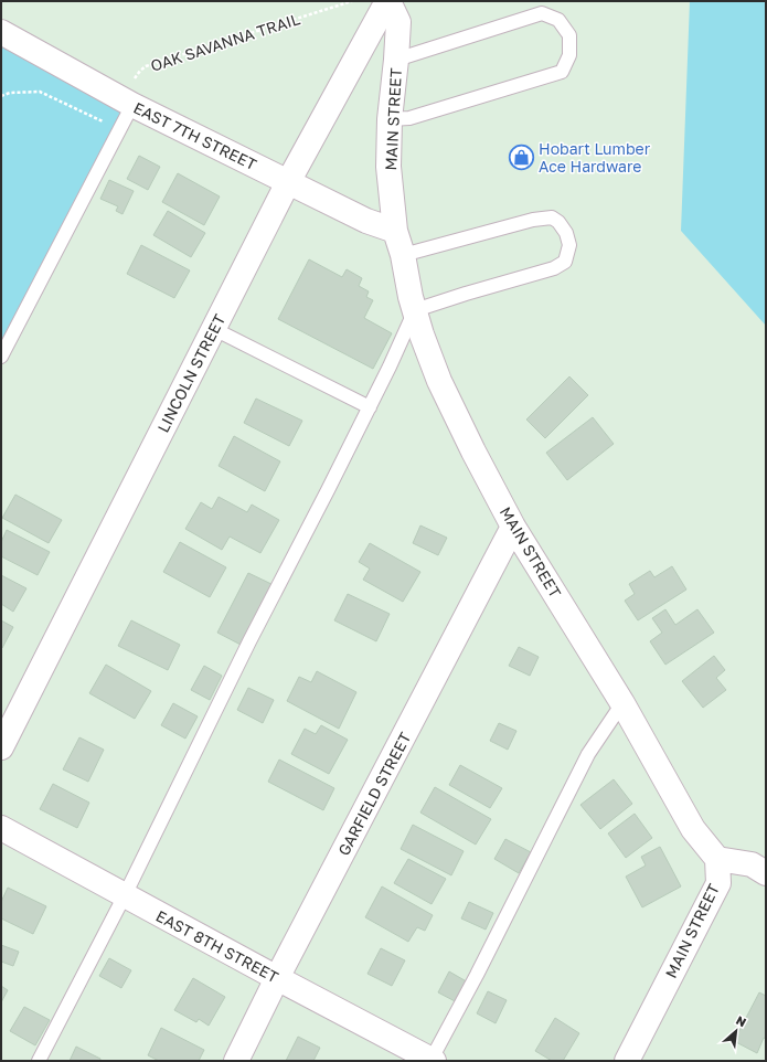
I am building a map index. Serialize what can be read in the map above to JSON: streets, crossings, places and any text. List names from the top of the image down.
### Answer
{
  "streets": {
    "street": [
      "MAIN STREET",
      "EAST 7TH STREET",
      "LINCOLN STREET",
      "GARFIELD STREET",
      "EAST 8TH STREET"
    ],
    "path": ["OAK SAVANNA TRAIL"]
  },
  "crossings": [
    ["OAK SAVANNA TRAIL", "EAST 7TH STREET"],
    ["MAIN STREET", "EAST 7TH STREET"],
    ["MAIN STREET", "LINCOLN STREET"],
    ["MAIN STREET", "GARFIELD STREET"],
    ["EAST 7TH STREET", "LINCOLN STREET"],
    ["GARFIELD STREET", "EAST 8TH STREET"]
  ],
  "places": {
    "shop": ["Hobart Lumber Ace Hardware"]
  },
  "north": "top right"
}
